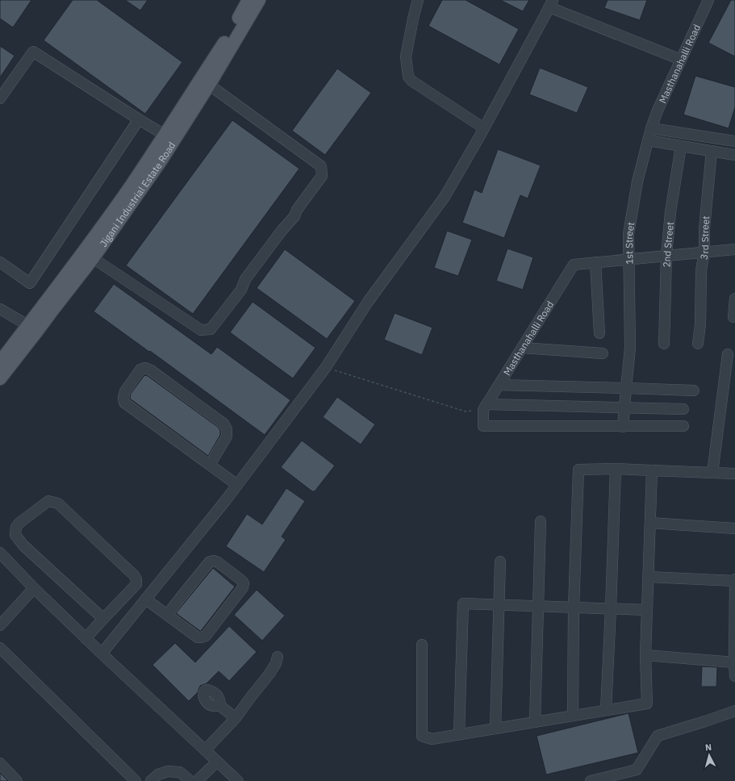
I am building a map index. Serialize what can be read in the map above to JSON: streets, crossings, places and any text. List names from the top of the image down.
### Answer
{
  "streets": {
    "main road": ["Jigani Industrial Estate Road"],
    "street": [
      "Masthanahalli Road",
      "3rd Street",
      "1st Street",
      "2nd Street"
    ]
  },
  "crossings": [
    ["Masthanahalli Road", "3rd Street"],
    ["Masthanahalli Road", "1st Street"],
    ["Masthanahalli Road", "2nd Street"]
  ],
  "north": "top"
}
